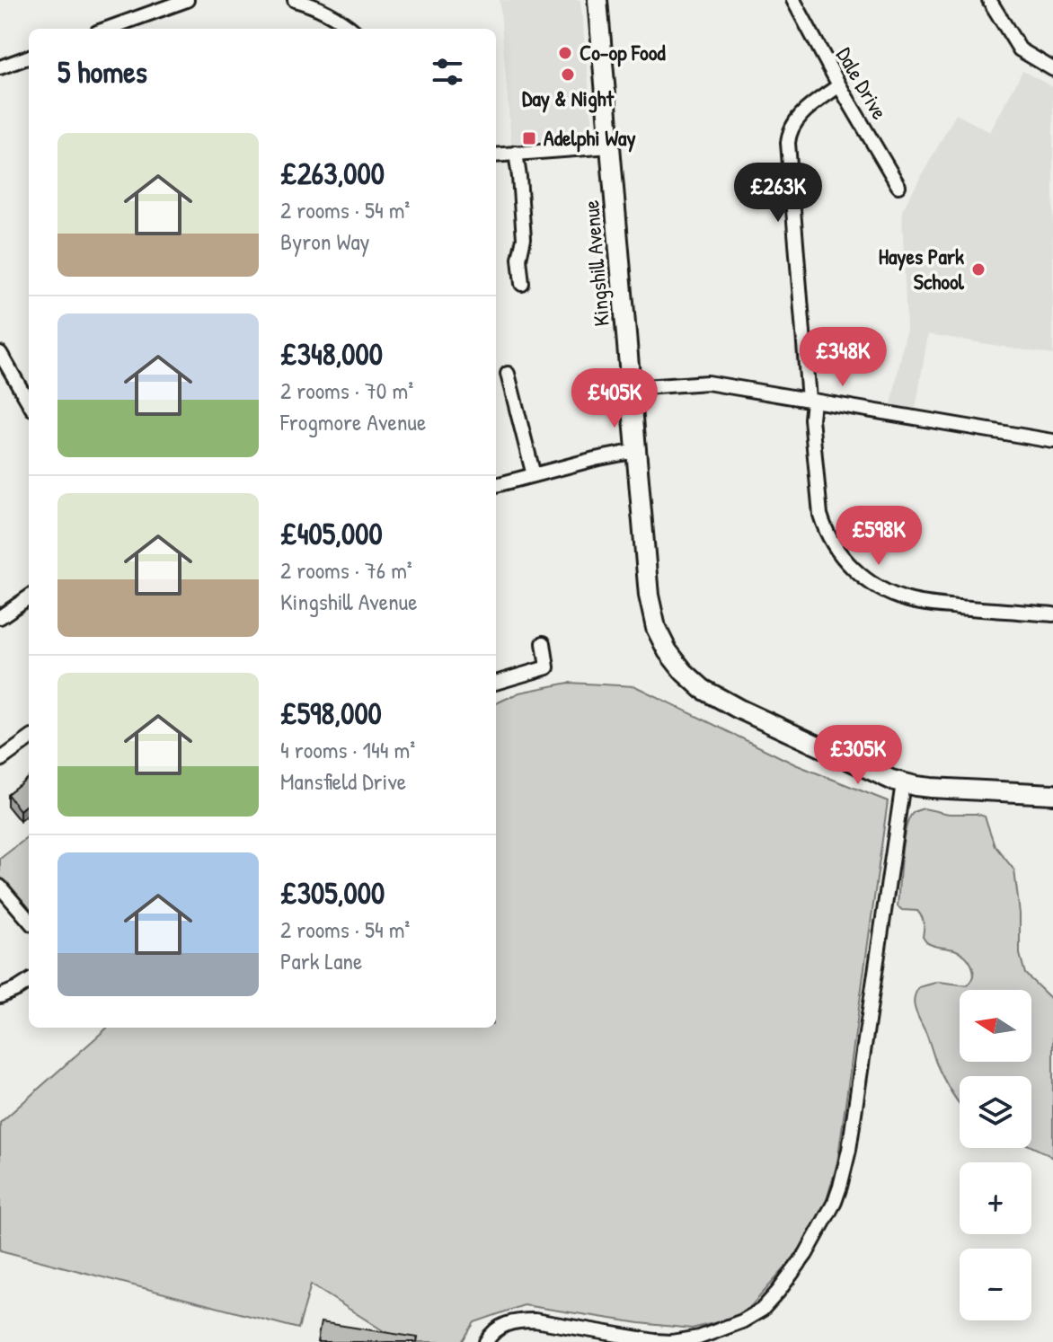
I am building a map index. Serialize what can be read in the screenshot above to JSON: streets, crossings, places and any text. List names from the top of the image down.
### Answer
{
  "streets": {
    "street": ["Dale Drive", "Kingshill Avenue"]
  },
  "places": {
    "other": ["Co-op Food", "Day & Night", "Hayes Park School"],
    "transit": ["Adelphi Way"]
  },
  "north": "left",
  "page": {
    "heading": "5 homes",
    "list": [
      {
        "name": "£263,000",
        "note": "2 rooms · 54 m² · Byron Way"
      },
      {
        "name": "£348,000",
        "note": "2 rooms · 70 m² · Frogmore Avenue"
      },
      {
        "name": "£405,000",
        "note": "2 rooms · 76 m² · Kingshill Avenue"
      },
      {
        "name": "£598,000",
        "note": "4 rooms · 144 m² · Mansfield Drive"
      },
      {
        "name": "£305,000",
        "note": "2 rooms · 54 m² · Park Lane"
      }
    ],
    "price": [
      "£263K",
      "£348K",
      "£405K",
      "£598K",
      "£305K"
    ],
    "map_buttons": ["+", "−"]
  }
}
